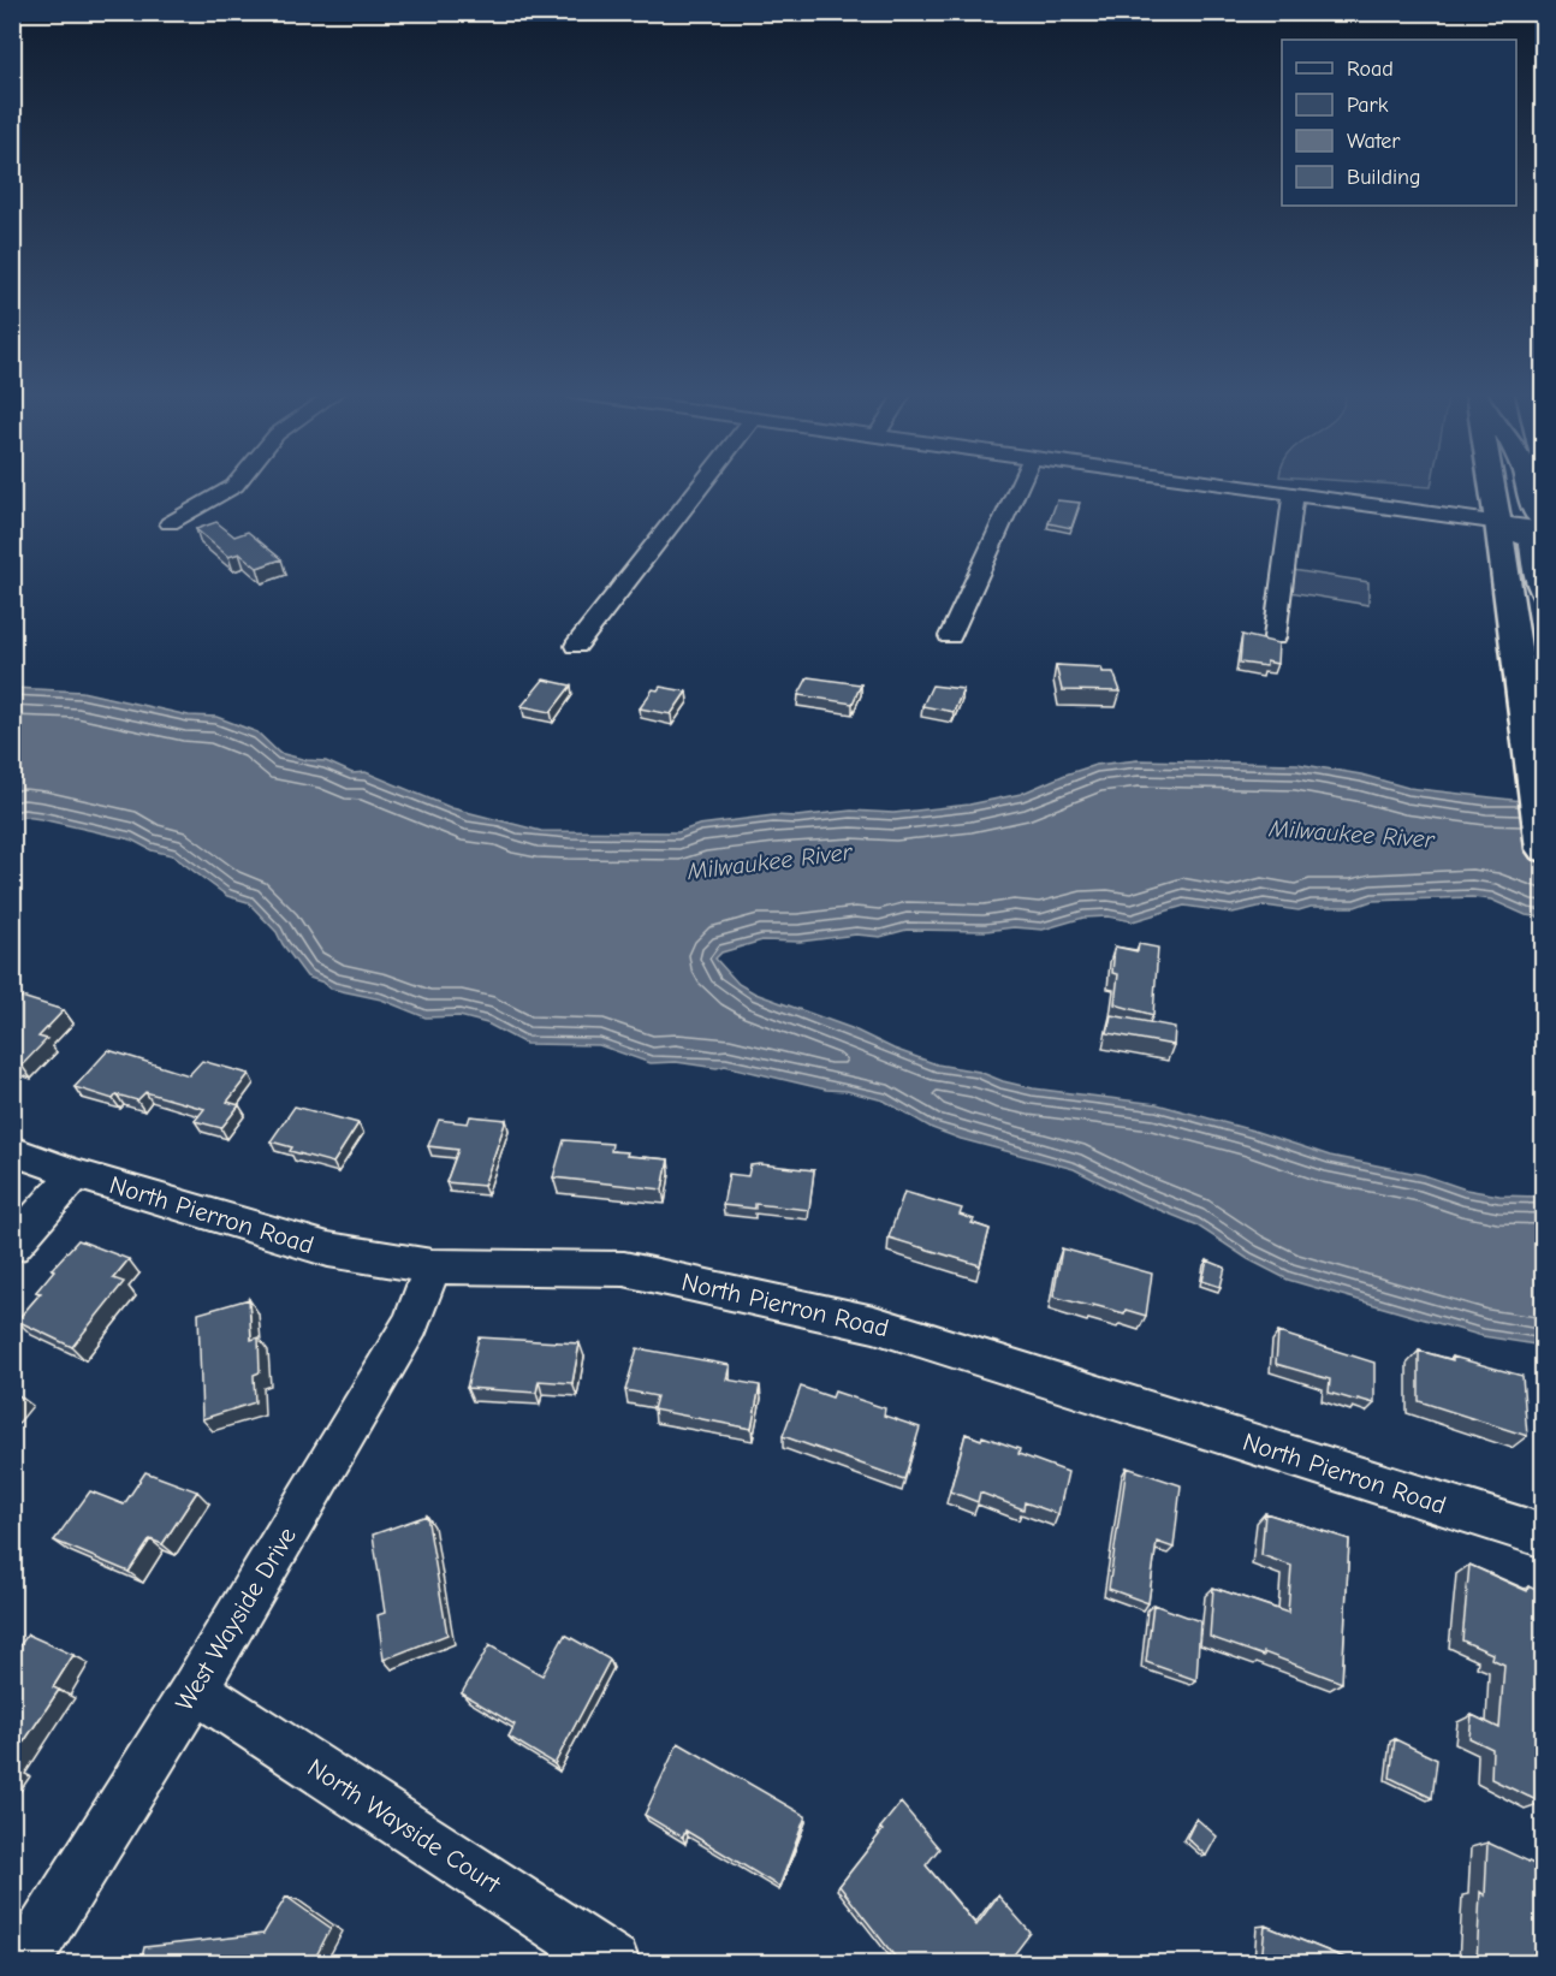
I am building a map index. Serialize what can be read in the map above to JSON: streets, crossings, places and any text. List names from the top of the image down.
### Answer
{
  "streets": {
    "street": ["North Pierron Road", "West Wayside Drive", "North Wayside Court"]
  },
  "crossings": [
    ["North Pierron Road", "West Wayside Drive"],
    ["West Wayside Drive", "North Wayside Court"]
  ],
  "water": ["Milwaukee River"],
  "legend": [
    "Road",
    "Park",
    "Water",
    "Building"
  ]
}
